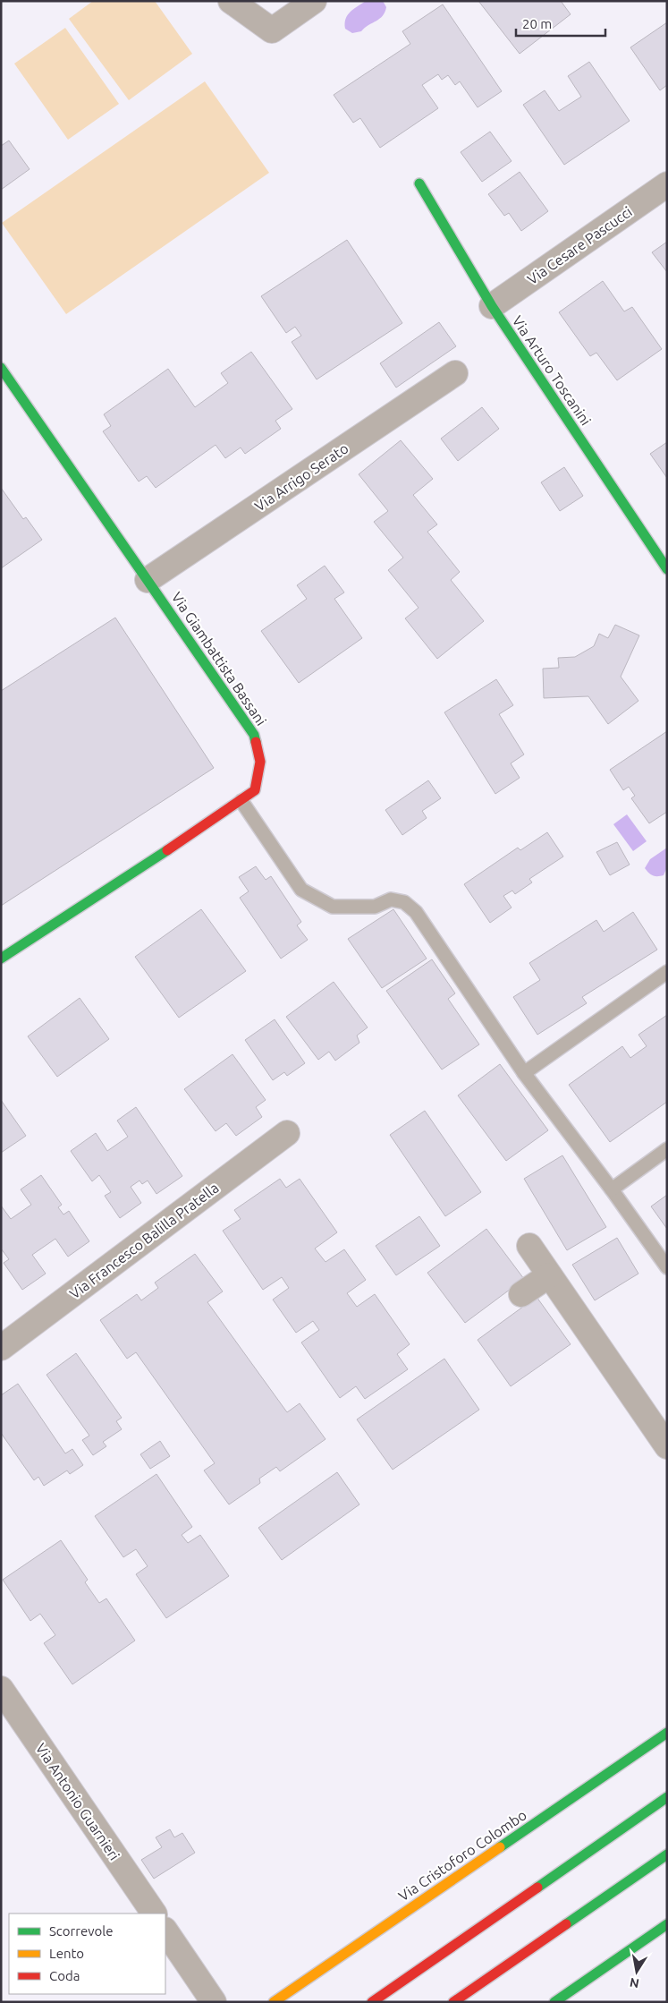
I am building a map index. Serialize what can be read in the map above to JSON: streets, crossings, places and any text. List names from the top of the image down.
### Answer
{
  "streets": {
    "street": [
      "Via Cesare Pascucci",
      "Via Arturo Toscanini",
      "Via Arrigo Serato",
      "Via Giambattista Bassani",
      "Via Francesco Balilla Pratella",
      "Via Antonio Guarnieri",
      "Via Cristoforo Colombo"
    ]
  },
  "crossings": [
    ["Via Cesare Pascucci", "Via Arturo Toscanini"],
    ["Via Arrigo Serato", "Via Giambattista Bassani"]
  ],
  "legend": ["Scorrevole", "Lento", "Coda"],
  "scale_bar": "20 m",
  "north": "bottom"
}
